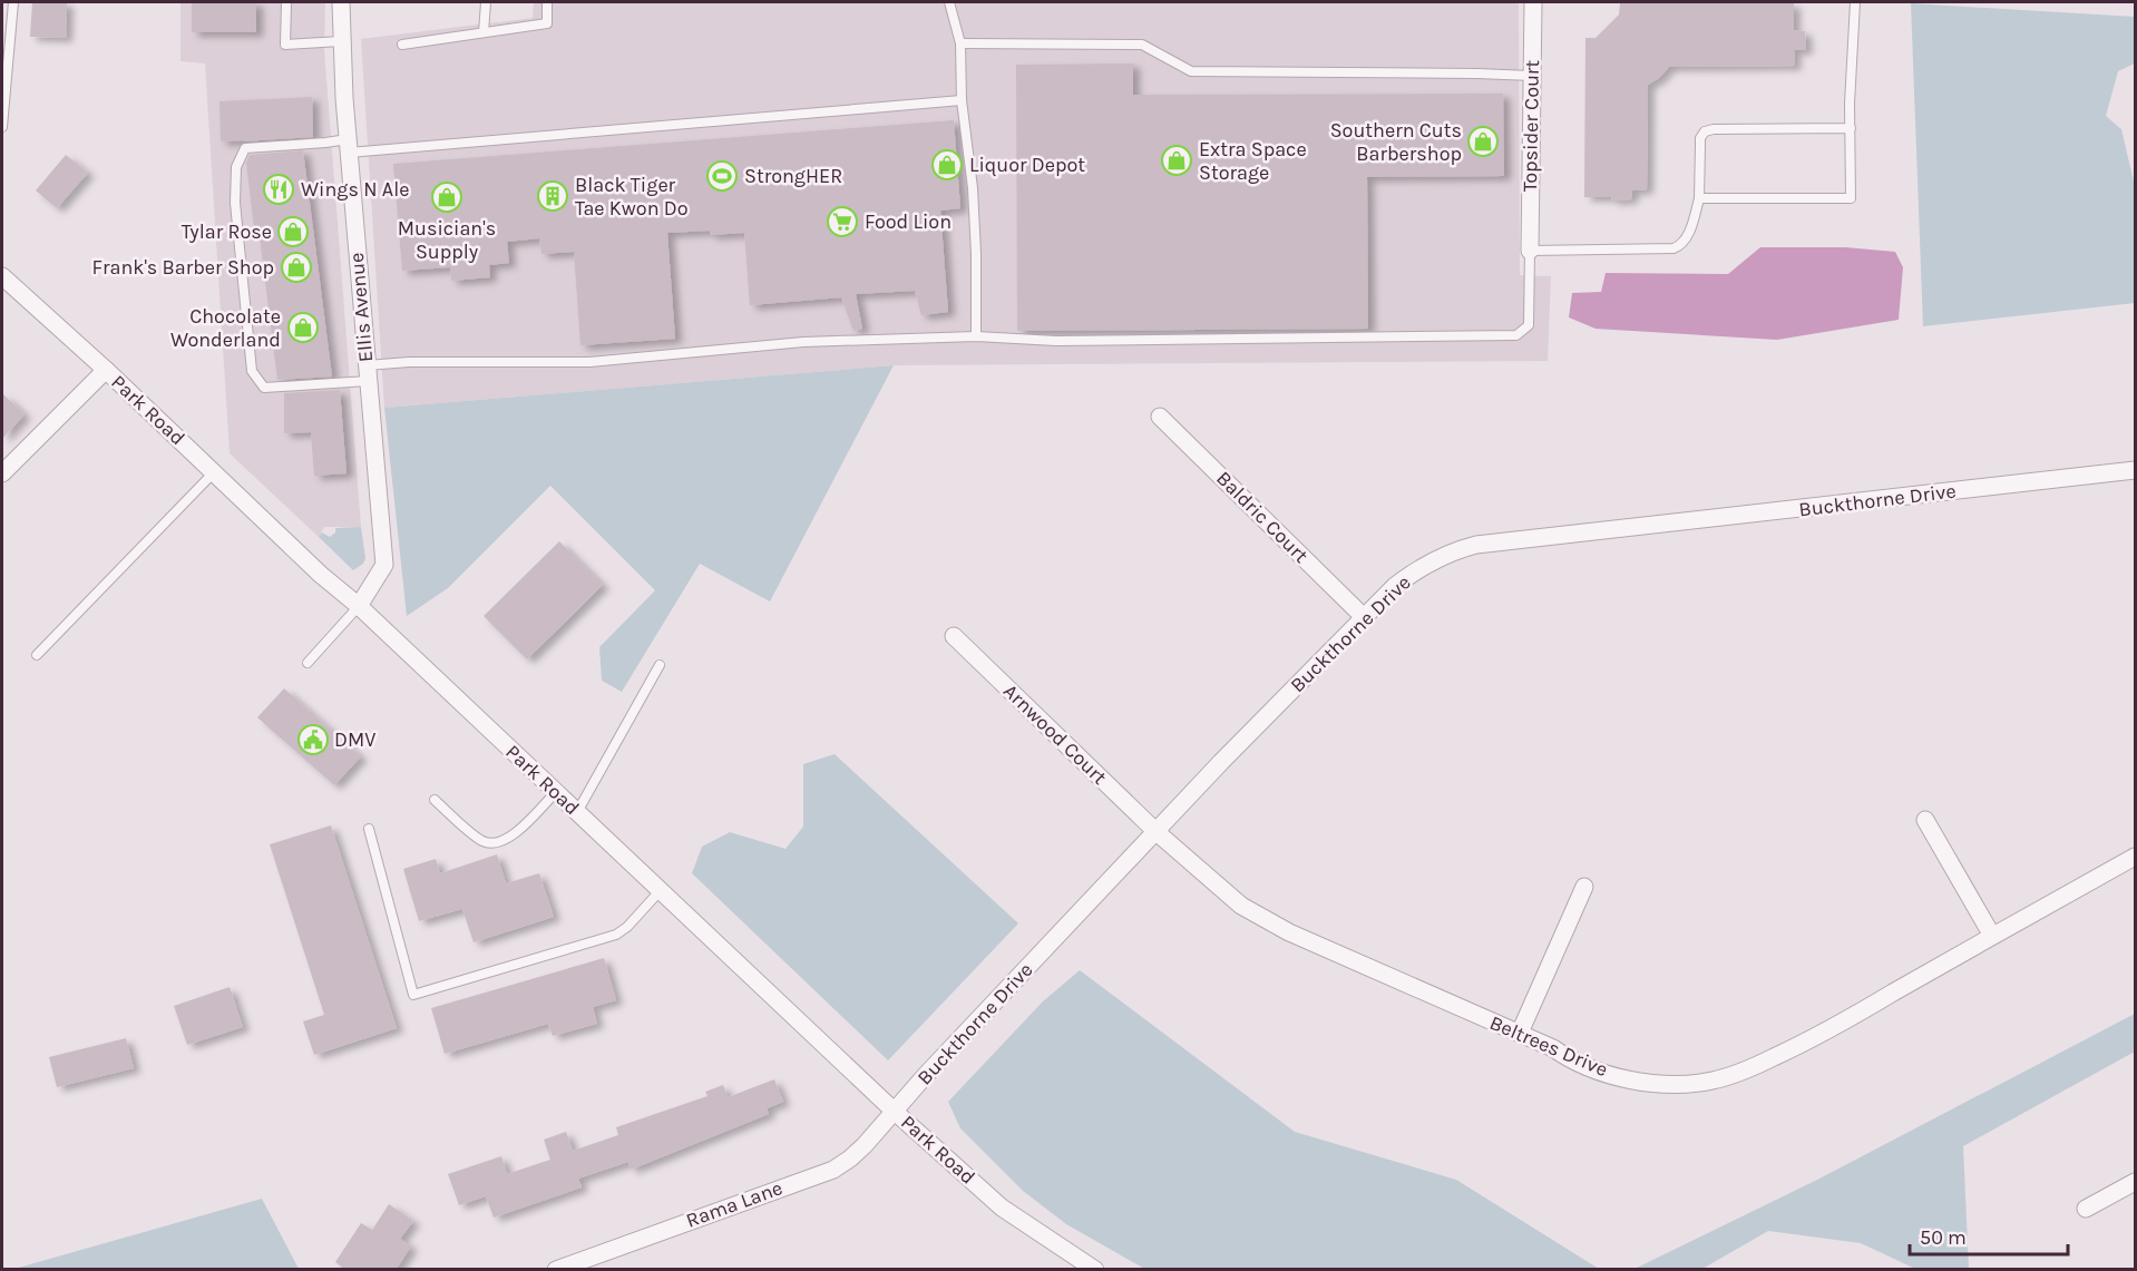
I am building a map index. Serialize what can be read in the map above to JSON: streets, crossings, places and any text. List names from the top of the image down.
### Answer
{
  "streets": {
    "street": [
      "Topsider Court",
      "Ellis Avenue",
      "Park Road",
      "Buckthorne Drive",
      "Baldric Court",
      "Arnwood Court",
      "Beltrees Drive",
      "Rama Lane"
    ]
  },
  "crossings": [
    ["Ellis Avenue", "Park Road"],
    ["Park Road", "Buckthorne Drive"],
    ["Park Road", "Rama Lane"],
    ["Buckthorne Drive", "Baldric Court"],
    ["Buckthorne Drive", "Arnwood Court"],
    ["Buckthorne Drive", "Beltrees Drive"],
    ["Buckthorne Drive", "Rama Lane"],
    ["Arnwood Court", "Beltrees Drive"]
  ],
  "places": {
    "shop": [
      "Southern Cuts Barbershop",
      "Extra Space Storage",
      "Liquor Depot",
      "Musician's Supply",
      "Tylar Rose",
      "Frank's Barber Shop",
      "Chocolate Wonderland"
    ],
    "sports": ["StrongHER"],
    "restaurant": ["Wings N Ale"],
    "building": ["Black Tiger Tae Kwon Do"],
    "supermarket": ["Food Lion"],
    "public building": ["DMV"]
  },
  "scale_bar": "50 m"
}
